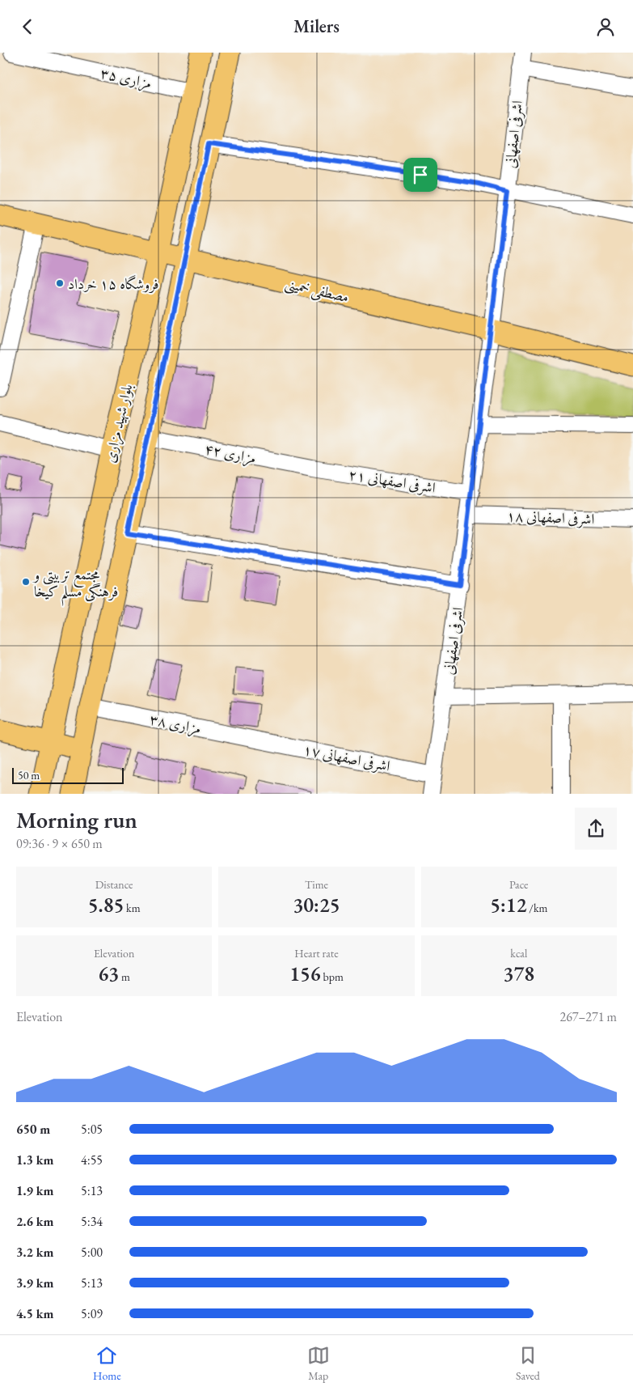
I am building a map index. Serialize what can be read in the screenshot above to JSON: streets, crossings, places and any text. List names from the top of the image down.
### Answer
{
  "streets": {
    "main road": ["مصطفی خمینی", "بلوار شهید مزاری"],
    "street": [
      "مزاری ۳۵",
      "اشرفی اصفهانی",
      "مزاری ۴۲",
      "اشرفی اصفهانی ۲۱",
      "اشرفی اصفهانی ۱۸",
      "مزاری ۳۸",
      "اشرفی اصفهانی ۱۷"
    ]
  },
  "crossings": [
    ["مزاری ۳۵", "بلوار شهید مزاری"],
    ["اشرفی اصفهانی", "مصطفی خمینی"],
    ["اشرفی اصفهانی", "اشرفی اصفهانی ۲۱"],
    ["اشرفی اصفهانی", "اشرفی اصفهانی ۱۸"],
    ["اشرفی اصفهانی", "اشرفی اصفهانی ۱۷"],
    ["مصطفی خمینی", "بلوار شهید مزاری"],
    ["مزاری ۴۲", "اشرفی اصفهانی ۲۱"],
    ["مزاری ۳۸", "اشرفی اصفهانی ۱۷"]
  ],
  "places": ["فروشگاه ۱۵ خرداد", "مجتمع تربیتی و فرهنگی مسلم کیخا"],
  "scale_bar": "50 m",
  "page": {
    "header": "Milers",
    "scale": "50 m",
    "heading": ["Morning run", "09:36 · 9 × 650 m"],
    "stats": [
      ["Distance", "5.85 km"],
      ["Time", "30:25"],
      ["Pace", "5:12 /km"],
      ["Elevation", "63 m"],
      ["Heart rate", "156 bpm"],
      ["kcal", "378"]
    ],
    "chart": ["Elevation", "267–271 m"],
    "list": [
      {
        "name": "650 m",
        "note": "5:05"
      },
      {
        "name": "1.3 km",
        "note": "4:55"
      },
      {
        "name": "1.9 km",
        "note": "5:13"
      },
      {
        "name": "2.6 km",
        "note": "5:34"
      },
      {
        "name": "3.2 km",
        "note": "5:00"
      },
      {
        "name": "3.9 km",
        "note": "5:13"
      },
      {
        "name": "4.5 km",
        "note": "5:09"
      }
    ],
    "tabs": ["Home", "Map", "Saved"]
  }
}
